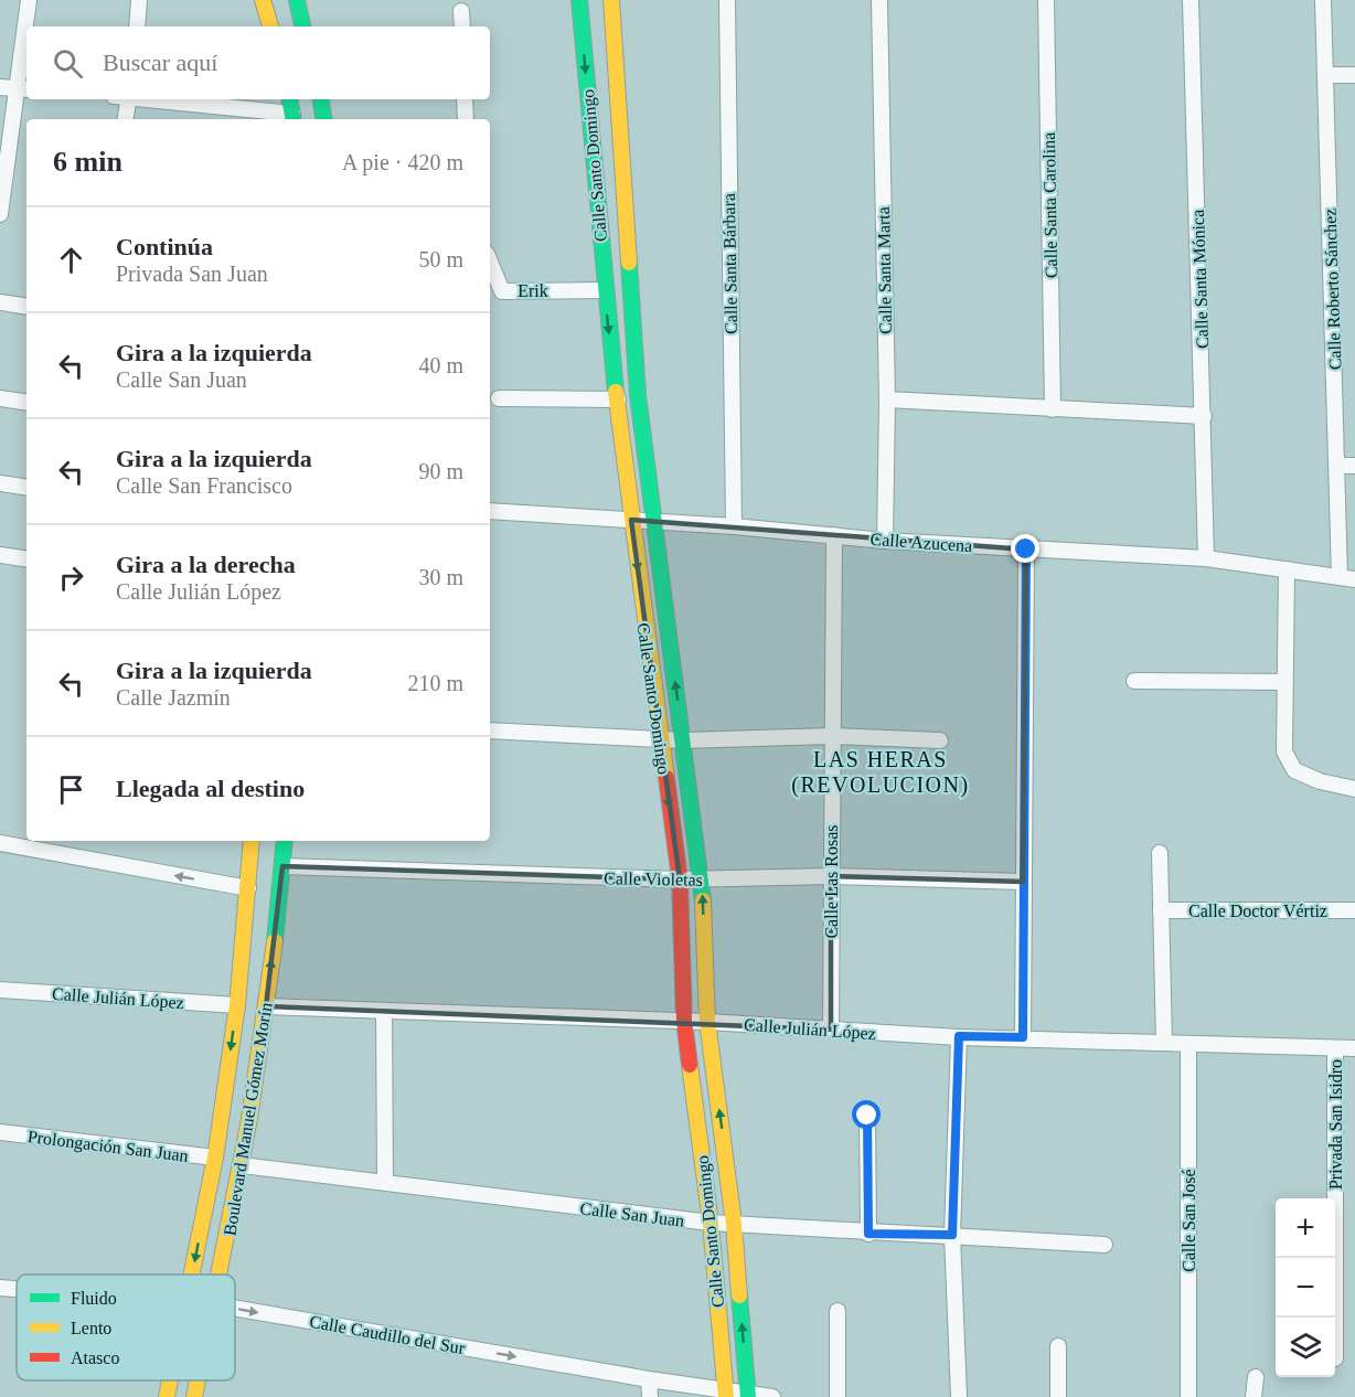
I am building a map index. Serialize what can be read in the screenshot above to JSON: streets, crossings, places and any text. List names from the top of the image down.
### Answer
{
  "streets": {
    "street": [
      "Calle Santo Domingo",
      "Calle Santa Carolina",
      "Calle Santa Bárbara",
      "Calle Santa Marta",
      "Calle Santa Mónica",
      "Calle Roberto Sánchez",
      "Erik",
      "Calle Azucena",
      "Calle Violetas",
      "Calle Las Rosas",
      "Calle Doctor Vértiz",
      "Calle Julián López",
      "Boulevard Manuel Gómez Morín",
      "Privada San Isidro",
      "Prolongación San Juan",
      "Calle San Juan",
      "Calle San José",
      "Calle Caudillo del Sur"
    ]
  },
  "crossings": [
    ["Calle Santo Domingo", "Erik"],
    ["Calle Santo Domingo", "Calle Azucena"],
    ["Calle Santo Domingo", "Calle Violetas"],
    ["Calle Santo Domingo", "Calle Julián López"],
    ["Calle Santo Domingo", "Calle San Juan"],
    ["Calle Santo Domingo", "Calle Caudillo del Sur"],
    ["Calle Santa Bárbara", "Calle Azucena"],
    ["Calle Santa Marta", "Calle Azucena"],
    ["Calle Santa Mónica", "Calle Azucena"],
    ["Calle Roberto Sánchez", "Calle Azucena"],
    ["Calle Azucena", "Calle Las Rosas"],
    ["Calle Violetas", "Calle Las Rosas"],
    ["Calle Violetas", "Boulevard Manuel Gómez Morín"],
    ["Calle Las Rosas", "Calle Julián López"],
    ["Calle Julián López", "Boulevard Manuel Gómez Morín"],
    ["Calle Julián López", "Privada San Isidro"],
    ["Calle Julián López", "Calle San José"],
    ["Boulevard Manuel Gómez Morín", "Prolongación San Juan"],
    ["Boulevard Manuel Gómez Morín", "Calle San Juan"]
  ],
  "one_way": ["Calle Caudillo del Sur"],
  "districts": ["LAS HERAS (REVOLUCION)"],
  "legend": ["Fluido", "Lento", "Atasco"],
  "page": {
    "search": "Buscar aquí",
    "heading": ["6 min", "A pie · 420 m"],
    "list": [
      ["Continúa", "Privada San Juan", "50 m"],
      ["Gira a la izquierda", "Calle San Juan", "40 m"],
      ["Gira a la izquierda", "Calle San Francisco", "90 m"],
      ["Gira a la derecha", "Calle Julián López", "30 m"],
      ["Gira a la izquierda", "Calle Jazmín", "210 m"],
      "Llegada al destino"
    ],
    "map_buttons": ["+", "−"]
  }
}
